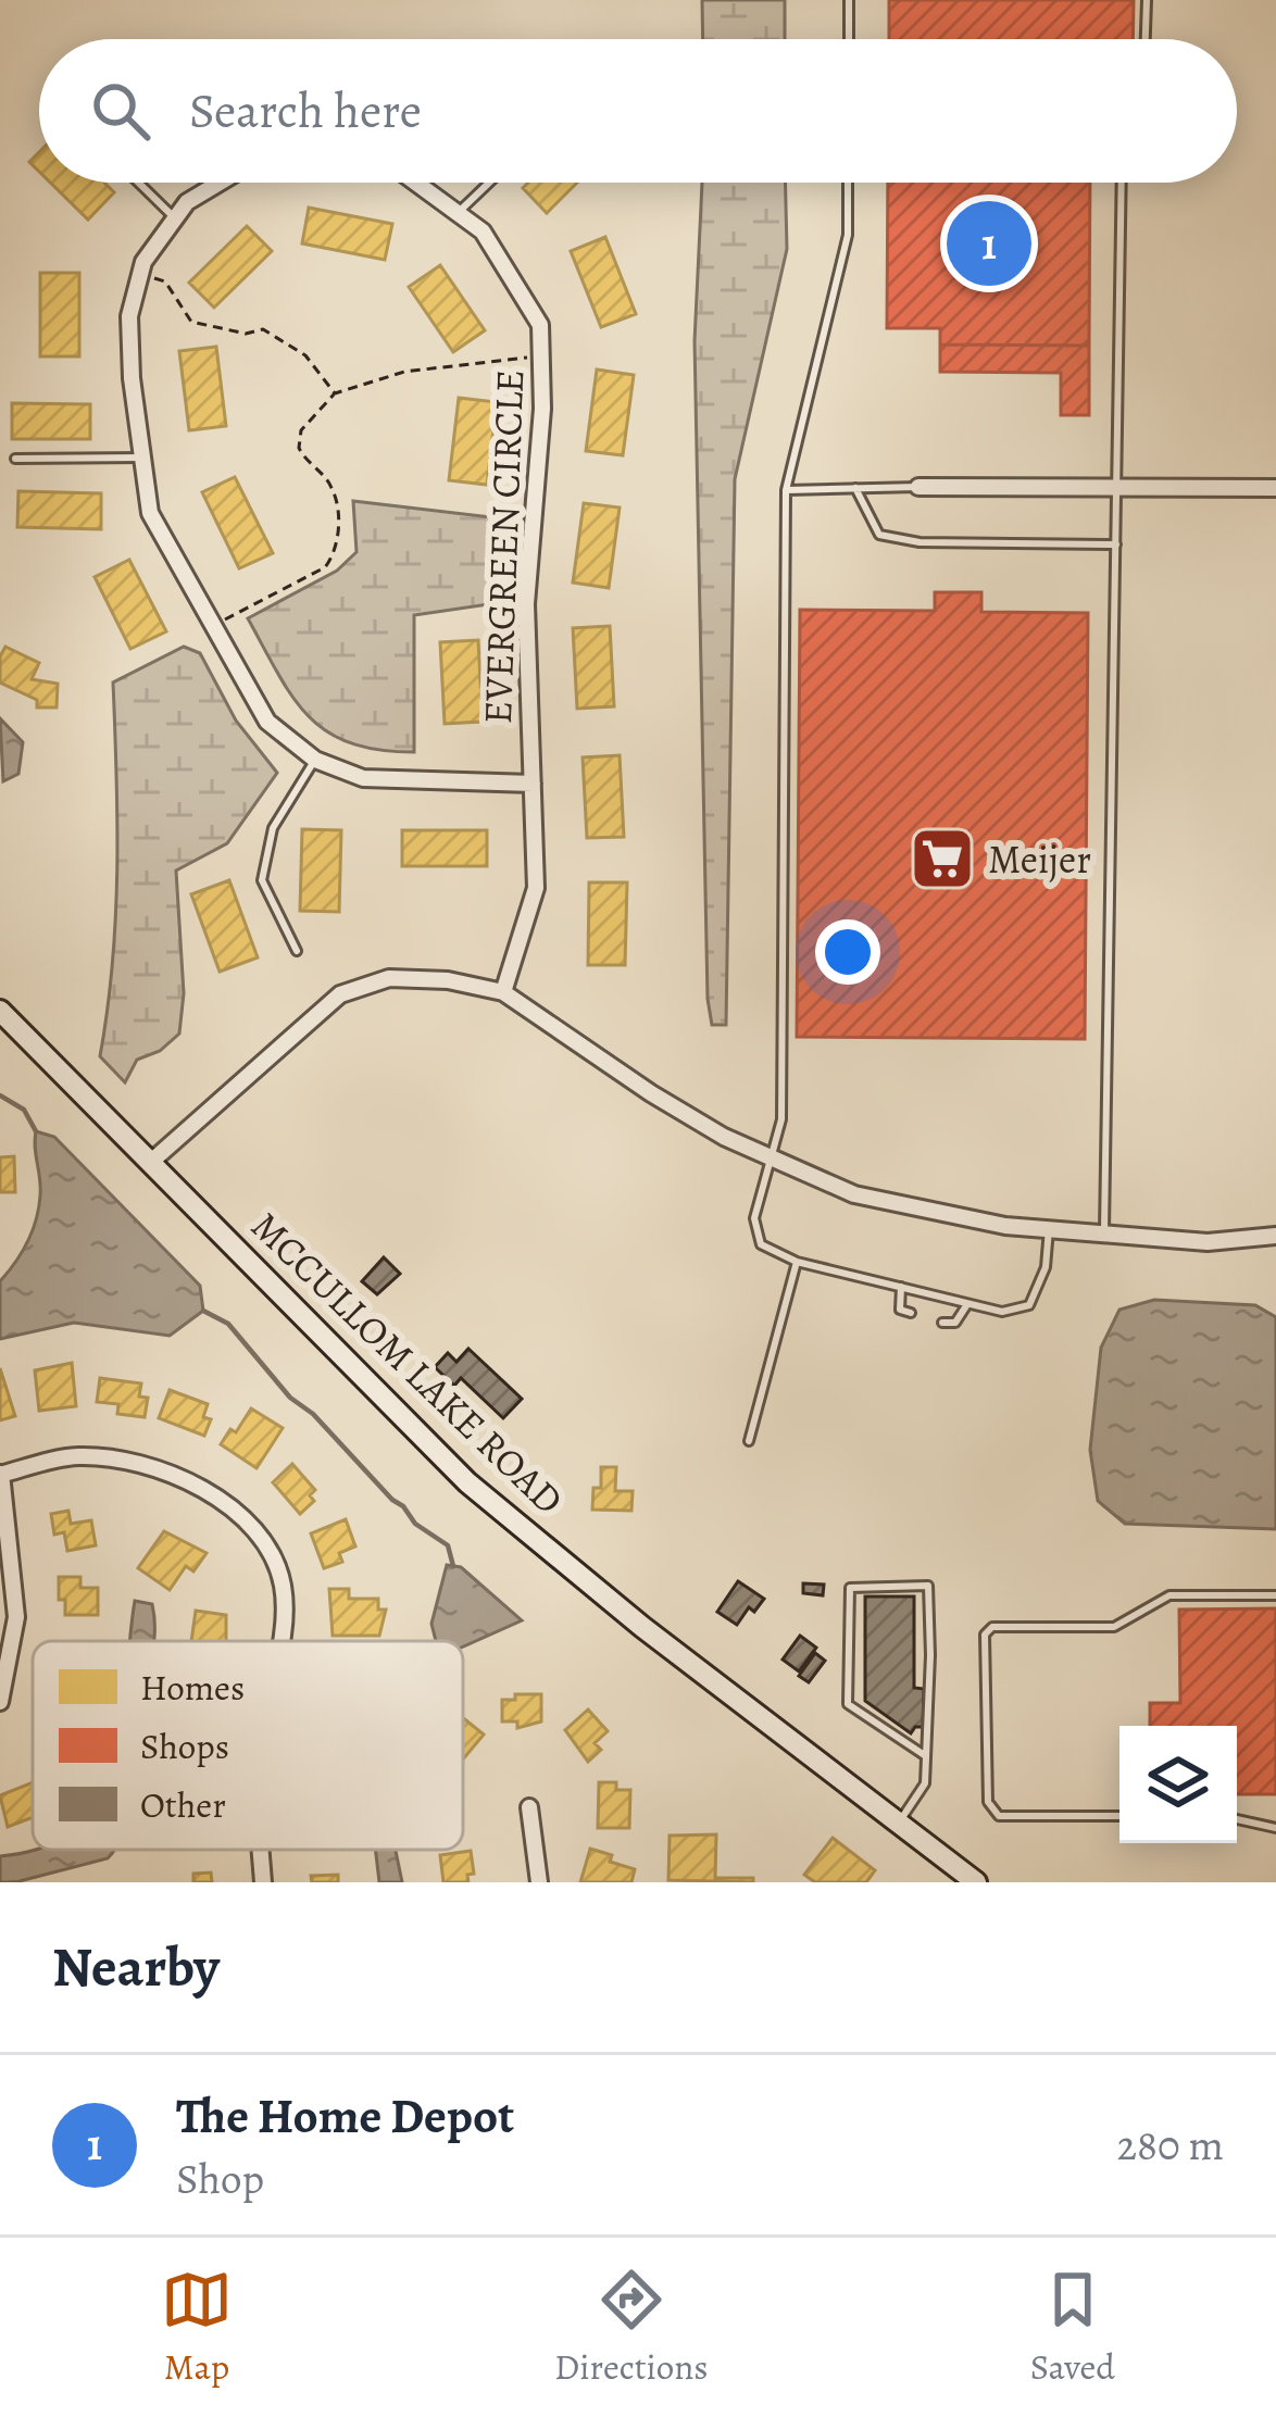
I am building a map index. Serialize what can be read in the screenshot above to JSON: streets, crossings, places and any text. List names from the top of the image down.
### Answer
{
  "streets": {
    "street": ["EVERGREEN CIRCLE", "MCCULLOM LAKE ROAD"]
  },
  "places": {
    "supermarket": ["Meijer"]
  },
  "legend": ["Homes", "Shops", "Other"],
  "page": {
    "search": "Search here",
    "pins": "1",
    "heading": "Nearby",
    "list": [
      {
        "mark": "1",
        "name": "The Home Depot",
        "note": "Shop",
        "value": "280 m"
      }
    ],
    "nav": ["Map", "Directions", "Saved"]
  }
}
